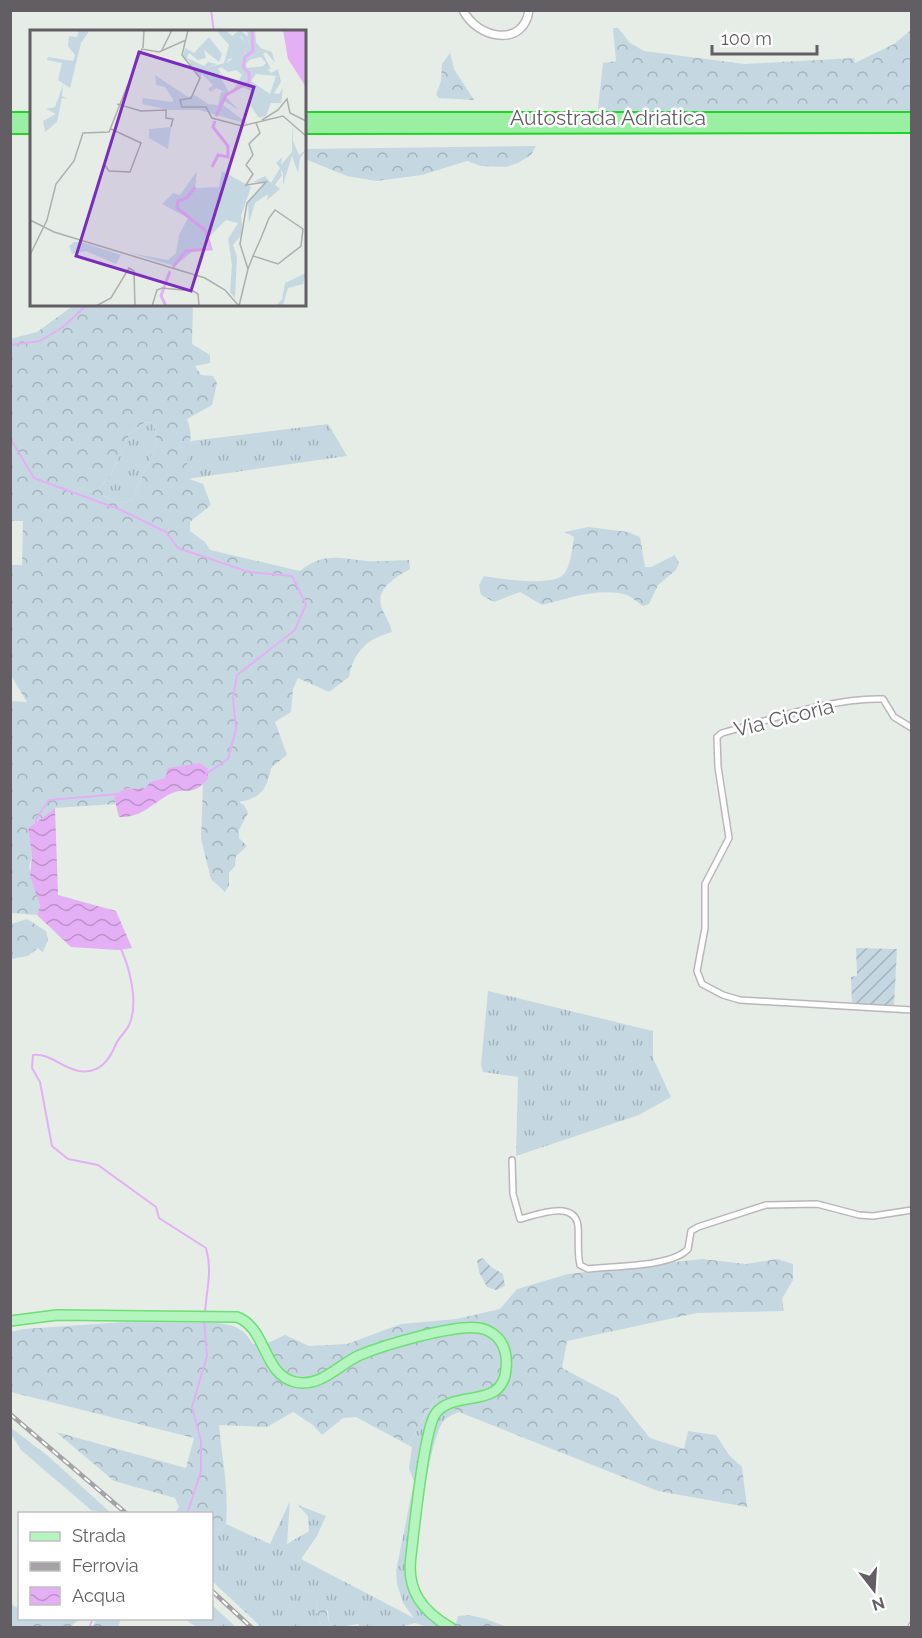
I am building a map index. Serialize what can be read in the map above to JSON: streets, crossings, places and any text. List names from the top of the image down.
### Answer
{
  "streets": {
    "highway": ["Autostrada Adriatica"],
    "street": ["Via Cicoria"]
  },
  "legend": ["Strada", "Ferrovia", "Acqua"],
  "scale_bar": "100 m",
  "north": "bottom"
}
